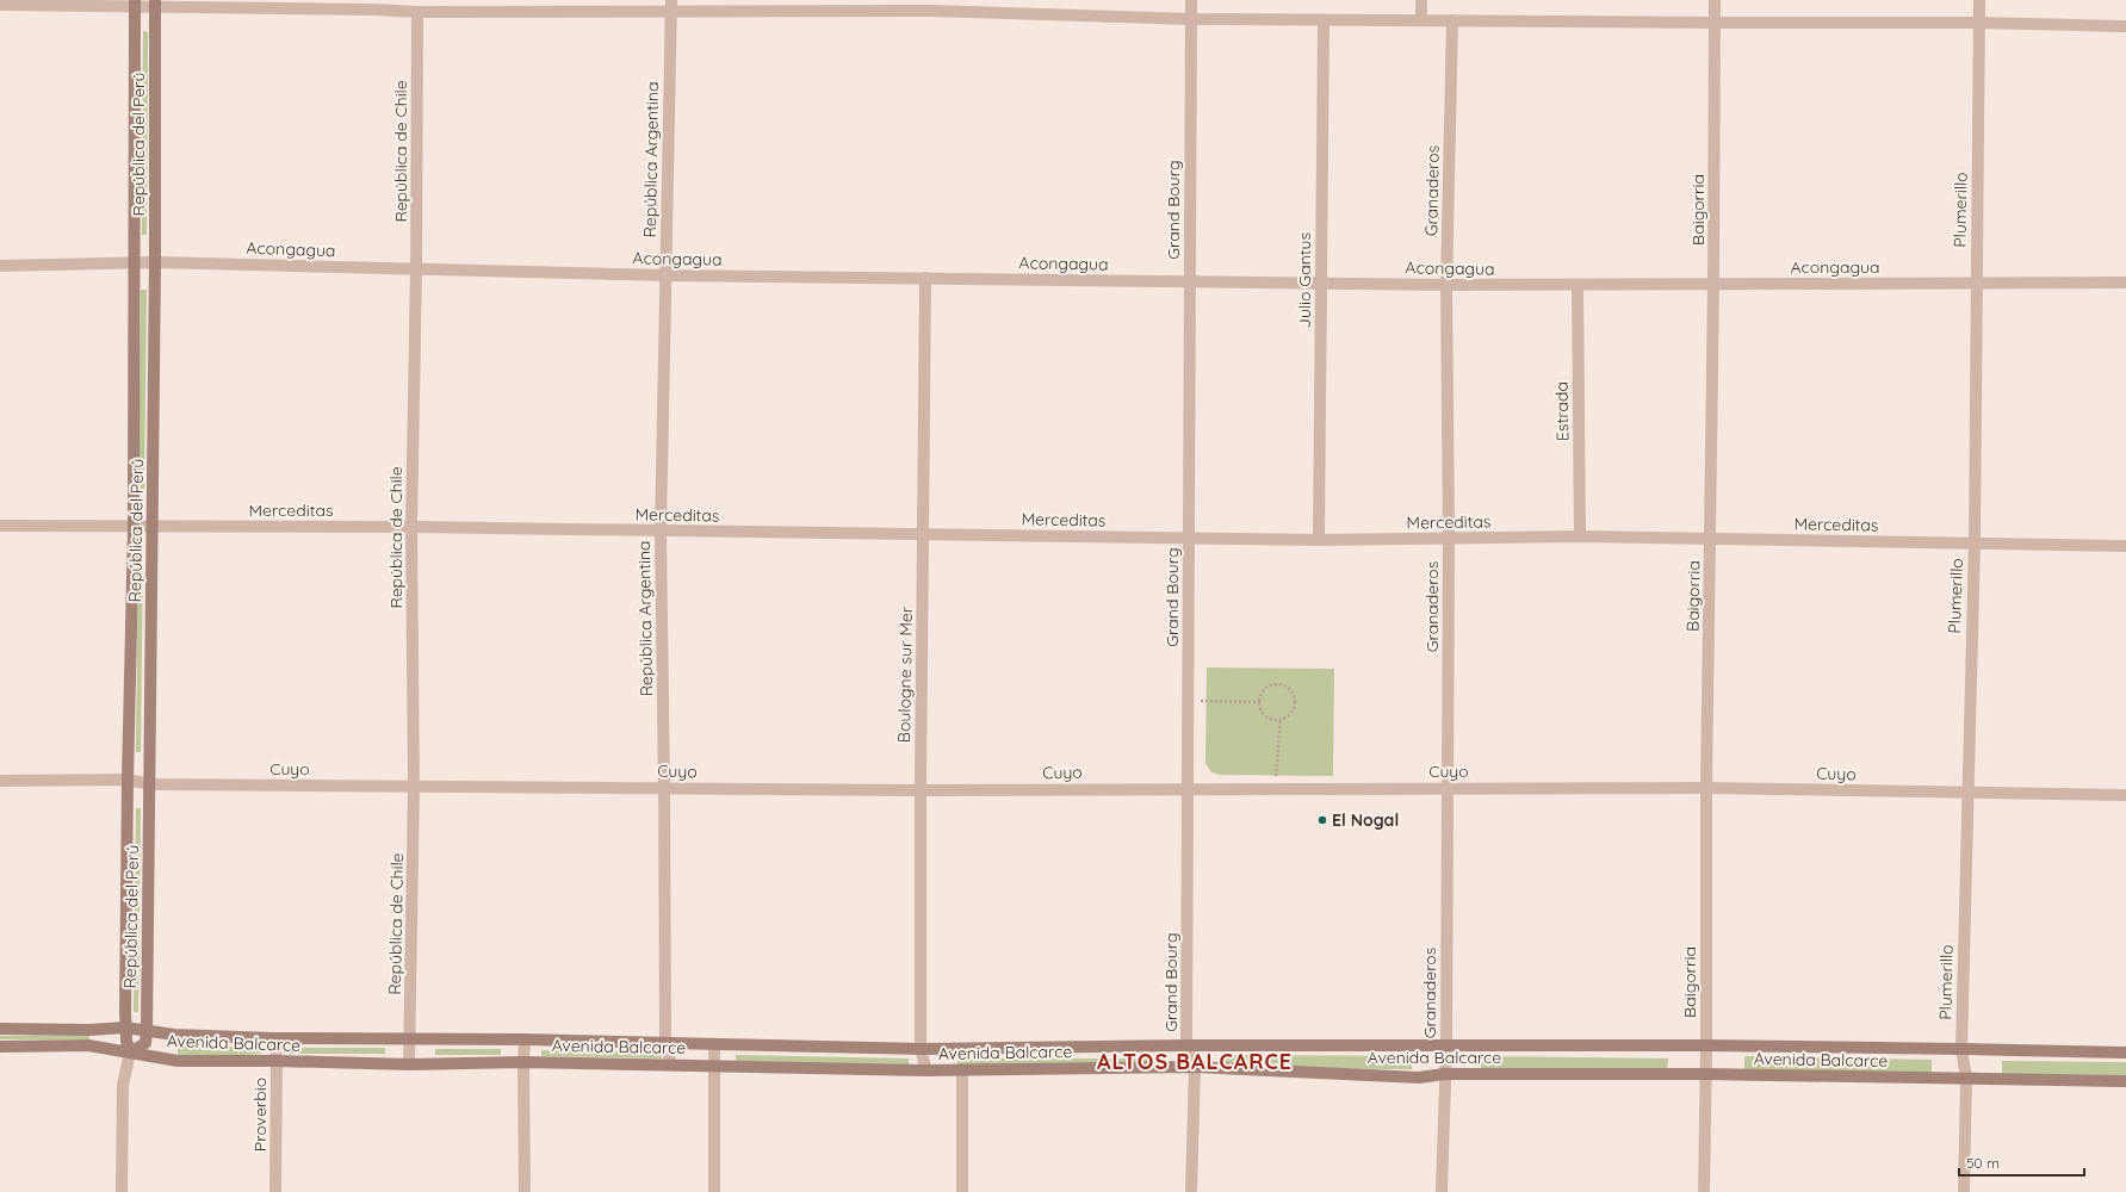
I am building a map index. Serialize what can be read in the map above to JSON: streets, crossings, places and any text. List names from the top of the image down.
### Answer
{
  "streets": {
    "main road": ["República del Perú", "Avenida Balcarce"],
    "street": [
      "República de Chile",
      "República Argentina",
      "Granaderos",
      "Grand Bourg",
      "Baigorria",
      "Plumerillo",
      "Acongagua",
      "Julio Gantus",
      "Estrada",
      "Merceditas",
      "Boulogne sur Mer",
      "Cuyo",
      "Proverbio"
    ]
  },
  "crossings": [
    ["República del Perú", "Acongagua"],
    ["República del Perú", "Merceditas"],
    ["República del Perú", "Cuyo"],
    ["República del Perú", "Avenida Balcarce"],
    ["República de Chile", "Acongagua"],
    ["República de Chile", "Merceditas"],
    ["República de Chile", "Cuyo"],
    ["República de Chile", "Avenida Balcarce"],
    ["República Argentina", "Acongagua"],
    ["República Argentina", "Merceditas"],
    ["República Argentina", "Cuyo"],
    ["República Argentina", "Avenida Balcarce"],
    ["Granaderos", "Acongagua"],
    ["Granaderos", "Merceditas"],
    ["Granaderos", "Cuyo"],
    ["Granaderos", "Avenida Balcarce"],
    ["Grand Bourg", "Acongagua"],
    ["Grand Bourg", "Merceditas"],
    ["Grand Bourg", "Cuyo"],
    ["Grand Bourg", "Avenida Balcarce"],
    ["Baigorria", "Acongagua"],
    ["Baigorria", "Merceditas"],
    ["Baigorria", "Cuyo"],
    ["Baigorria", "Avenida Balcarce"],
    ["Plumerillo", "Acongagua"],
    ["Plumerillo", "Merceditas"],
    ["Plumerillo", "Cuyo"],
    ["Plumerillo", "Avenida Balcarce"],
    ["Acongagua", "Julio Gantus"],
    ["Acongagua", "Estrada"],
    ["Acongagua", "Boulogne sur Mer"],
    ["Julio Gantus", "Merceditas"],
    ["Estrada", "Merceditas"],
    ["Merceditas", "Boulogne sur Mer"],
    ["Boulogne sur Mer", "Cuyo"],
    ["Boulogne sur Mer", "Avenida Balcarce"],
    ["Avenida Balcarce", "Proverbio"]
  ],
  "districts": ["ALTOS BALCARCE"],
  "places": ["El Nogal"],
  "scale_bar": "50 m"
}
